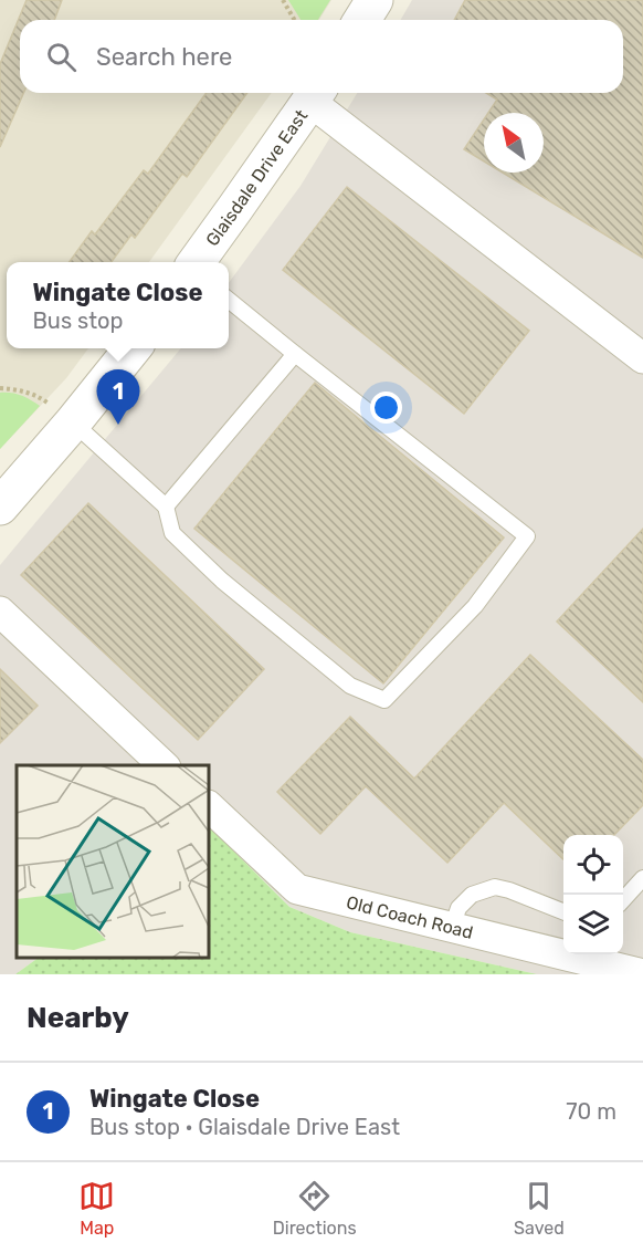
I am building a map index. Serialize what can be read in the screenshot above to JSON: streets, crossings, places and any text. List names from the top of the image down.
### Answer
{
  "streets": {
    "street": ["Glaisdale Drive East", "Old Coach Road"]
  },
  "north": "top left",
  "page": {
    "search": "Search here",
    "popup": ["Wingate Close", "Bus stop"],
    "pins": "1",
    "heading": "Nearby",
    "list": [
      {
        "mark": "1",
        "name": "Wingate Close",
        "note": "Bus stop · Glaisdale Drive East",
        "value": "70 m"
      }
    ],
    "nav": ["Map", "Directions", "Saved"]
  }
}
